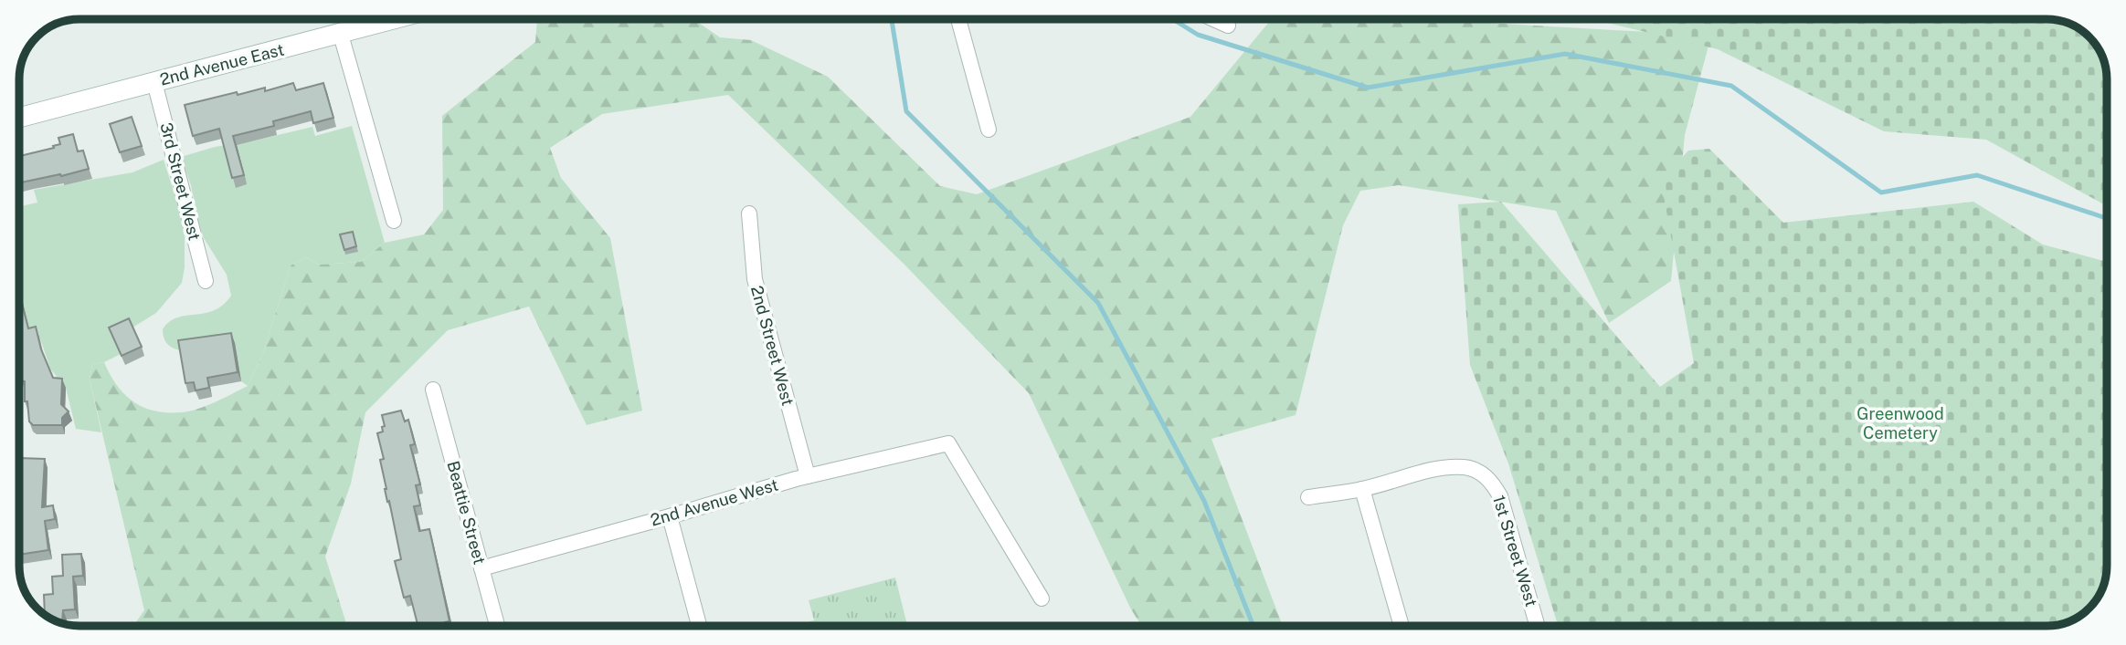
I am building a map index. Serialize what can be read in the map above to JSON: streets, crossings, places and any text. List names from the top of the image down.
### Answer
{
  "streets": {
    "main road": ["2nd Avenue East"],
    "street": [
      "3rd Street West",
      "2nd Street West",
      "2nd Avenue West",
      "Beattie Street",
      "1st Street West"
    ]
  },
  "crossings": [
    ["2nd Avenue East", "3rd Street West"],
    ["2nd Street West", "2nd Avenue West"],
    ["2nd Avenue West", "Beattie Street"]
  ],
  "parks": ["Greenwood Cemetery"]
}
